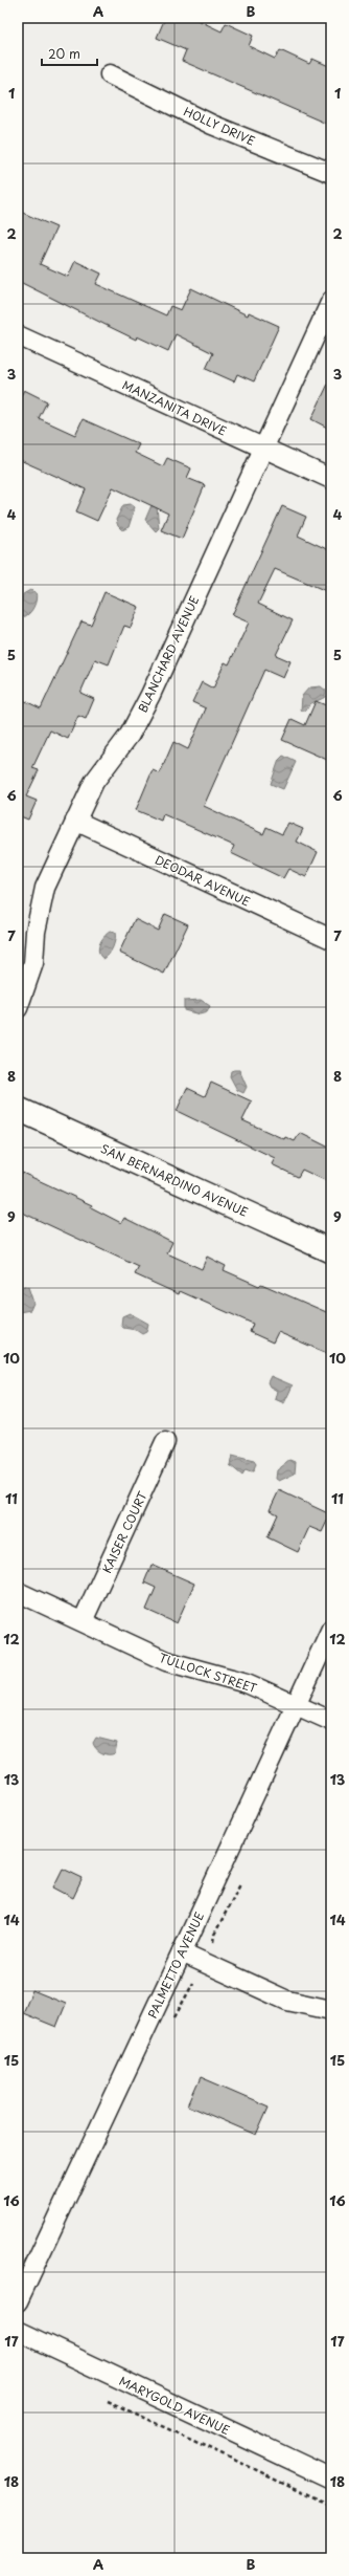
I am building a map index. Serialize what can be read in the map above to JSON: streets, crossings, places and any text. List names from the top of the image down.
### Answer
{
  "streets": {
    "main road": ["SAN BERNARDINO AVENUE"],
    "street": [
      "HOLLY DRIVE",
      "MANZANITA DRIVE",
      "BLANCHARD AVENUE",
      "DEODAR AVENUE",
      "KAISER COURT",
      "TULLOCK STREET",
      "PALMETTO AVENUE",
      "MARYGOLD AVENUE"
    ]
  },
  "crossings": [
    ["MANZANITA DRIVE", "BLANCHARD AVENUE"],
    ["BLANCHARD AVENUE", "DEODAR AVENUE"],
    ["KAISER COURT", "TULLOCK STREET"],
    ["TULLOCK STREET", "PALMETTO AVENUE"]
  ],
  "scale_bar": "20 m",
  "grid": {
    "columns": ["A", "B"],
    "rows": [
      "1",
      "2",
      "3",
      "4",
      "5",
      "6",
      "7",
      "8",
      "9",
      "10",
      "11",
      "12",
      "13",
      "14",
      "15",
      "16",
      "17",
      "18"
    ]
  }
}
